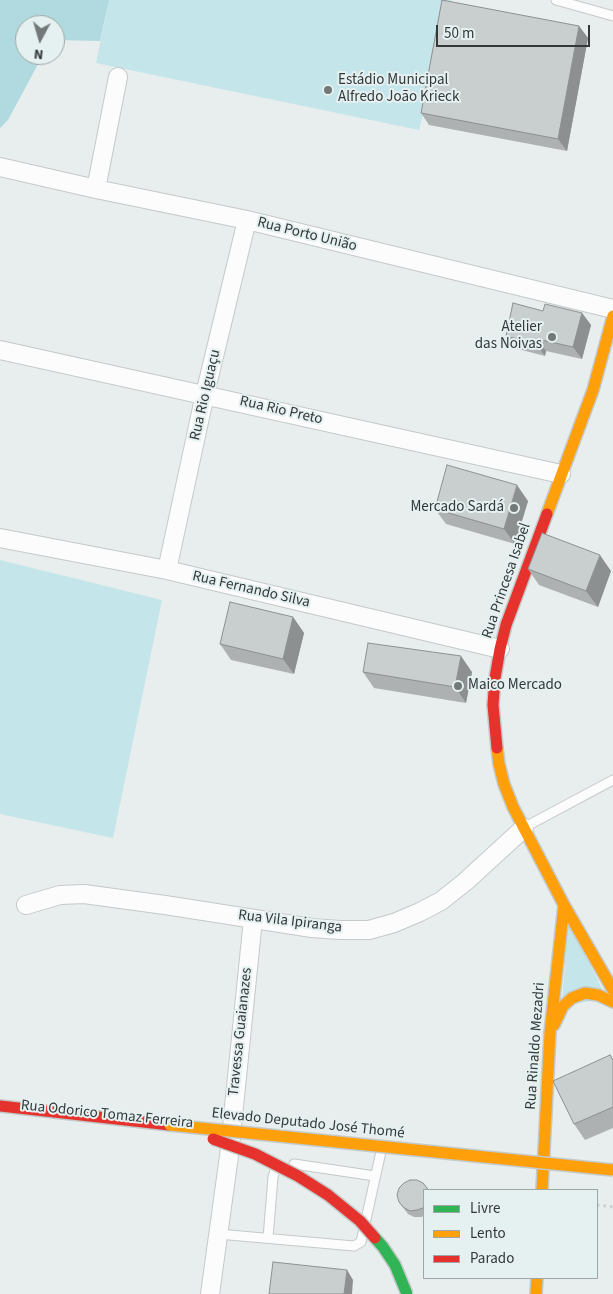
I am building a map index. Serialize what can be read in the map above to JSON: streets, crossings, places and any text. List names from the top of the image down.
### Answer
{
  "streets": {
    "street": [
      "Rua Porto União",
      "Rua Rio Iguaçu",
      "Rua Rio Preto",
      "Rua Princesa Isabel",
      "Rua Fernando Silva",
      "Rua Vila Ipiranga",
      "Travessa Guaianazes",
      "Rua Rinaldo Mezadri",
      "Rua Odorico Tomaz Ferreira",
      "Elevado Deputado José Thomé"
    ]
  },
  "crossings": [
    ["Rua Porto União", "Rua Rio Iguaçu"],
    ["Rua Rio Iguaçu", "Rua Rio Preto"],
    ["Rua Rio Iguaçu", "Rua Fernando Silva"],
    ["Rua Rio Preto", "Rua Princesa Isabel"],
    ["Rua Princesa Isabel", "Rua Fernando Silva"],
    ["Rua Princesa Isabel", "Rua Vila Ipiranga"],
    ["Rua Princesa Isabel", "Rua Rinaldo Mezadri"],
    ["Rua Vila Ipiranga", "Travessa Guaianazes"],
    ["Travessa Guaianazes", "Rua Odorico Tomaz Ferreira"],
    ["Rua Rinaldo Mezadri", "Rua Odorico Tomaz Ferreira"],
    ["Rua Odorico Tomaz Ferreira", "Elevado Deputado José Thomé"]
  ],
  "places": [
    "Estádio Municipal Alfredo João Krieck",
    "Atelier das Noivas",
    "Mercado Sardá",
    "Maico Mercado"
  ],
  "legend": ["Livre", "Lento", "Parado"],
  "scale_bar": "50 m",
  "north": "bottom"
}
